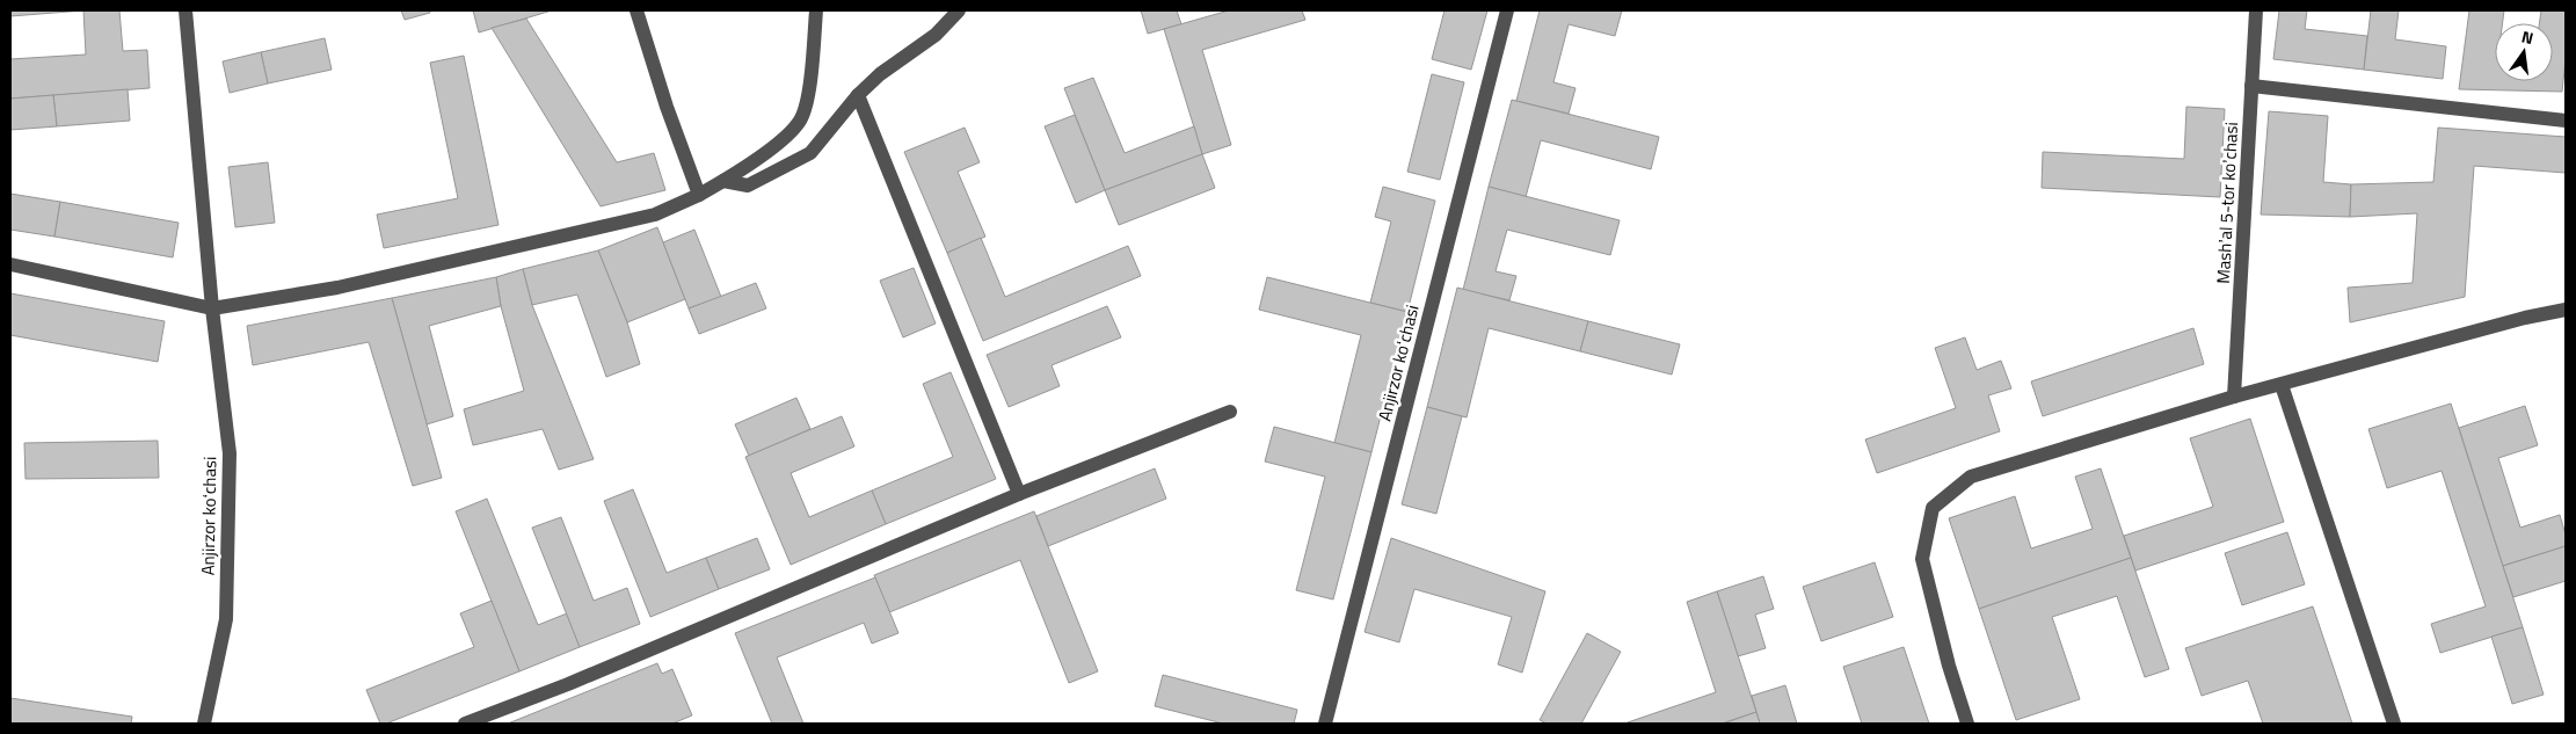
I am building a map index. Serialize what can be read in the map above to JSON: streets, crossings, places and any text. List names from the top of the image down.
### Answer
{
  "streets": {
    "street": ["Mashʼal 5-tor koʼchasi", "Anjirzor koʻchasi"]
  },
  "north": "top"
}
